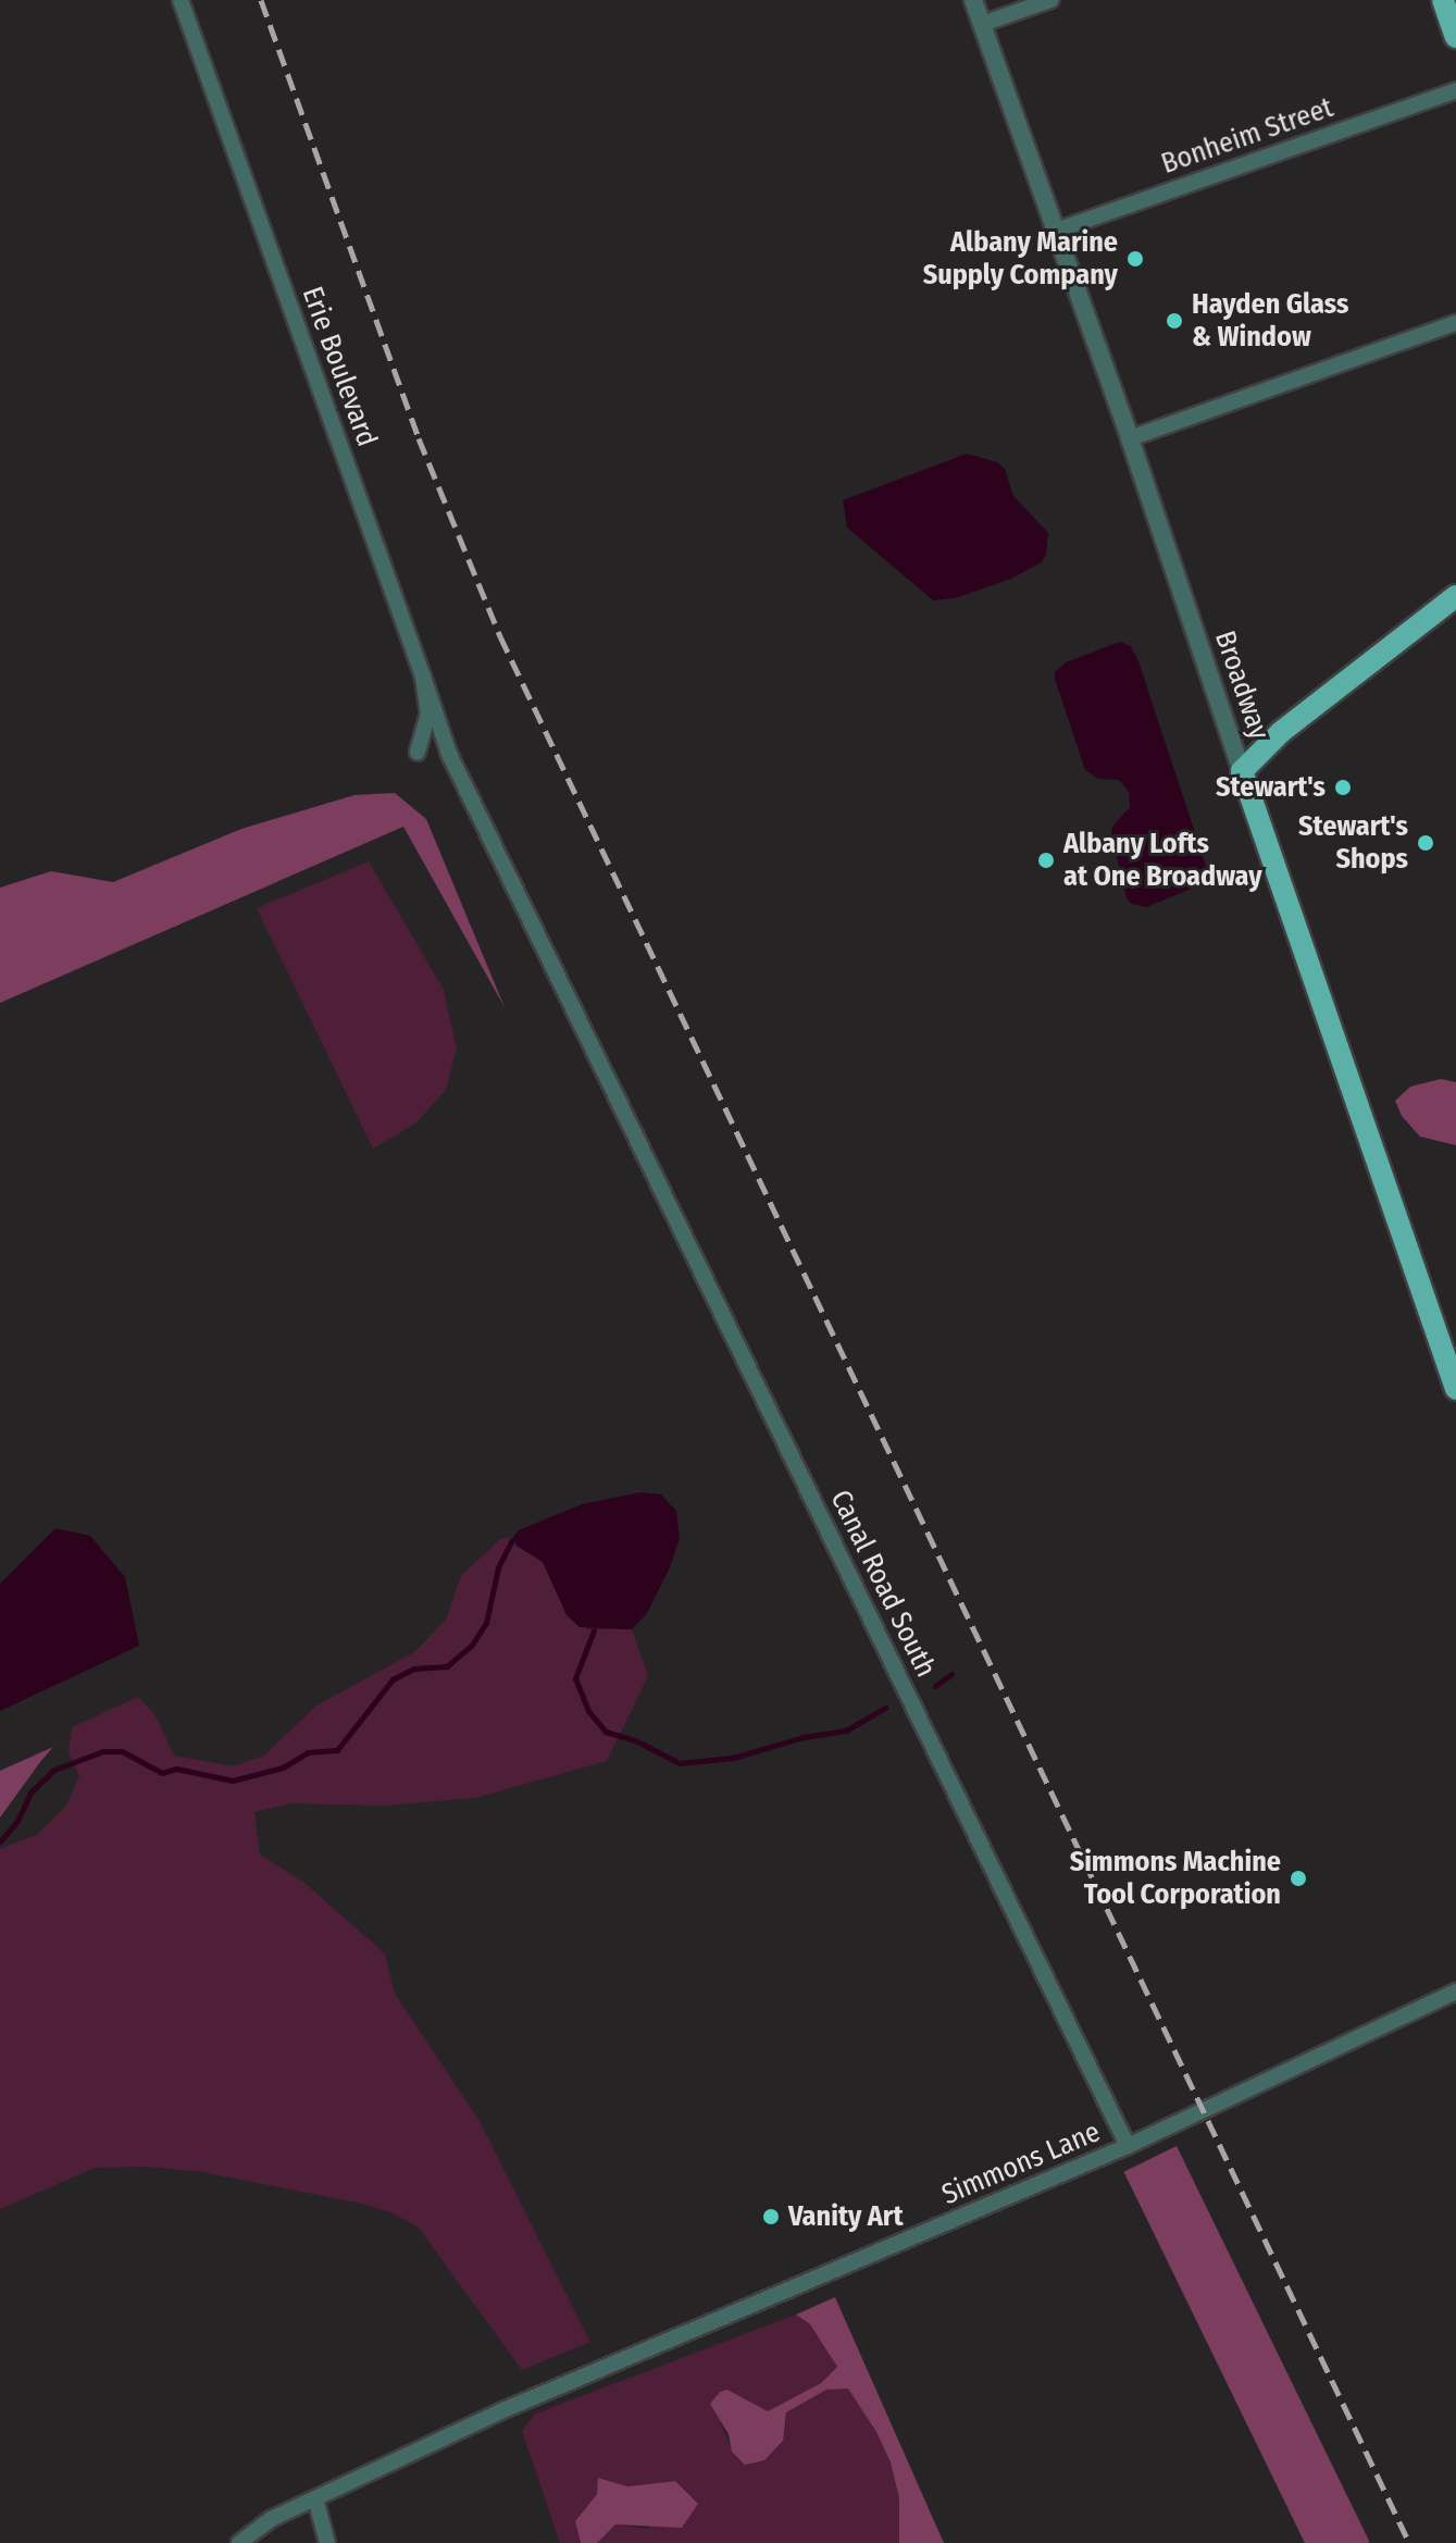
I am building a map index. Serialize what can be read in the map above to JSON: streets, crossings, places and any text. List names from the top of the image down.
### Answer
{
  "streets": {
    "main road": ["Broadway"],
    "street": [
      "Bonheim Street",
      "Erie Boulevard",
      "Canal Road South",
      "Simmons Lane"
    ]
  },
  "crossings": [
    ["Bonheim Street", "Broadway"],
    ["Erie Boulevard", "Canal Road South"],
    ["Canal Road South", "Simmons Lane"]
  ],
  "places": [
    "Albany Marine Supply Company",
    "Hayden Glass & Window",
    "Stewart's",
    "Stewart's Shops",
    "Albany Lofts at One Broadway",
    "Simmons Machine Tool Corporation",
    "Vanity Art"
  ]
}
